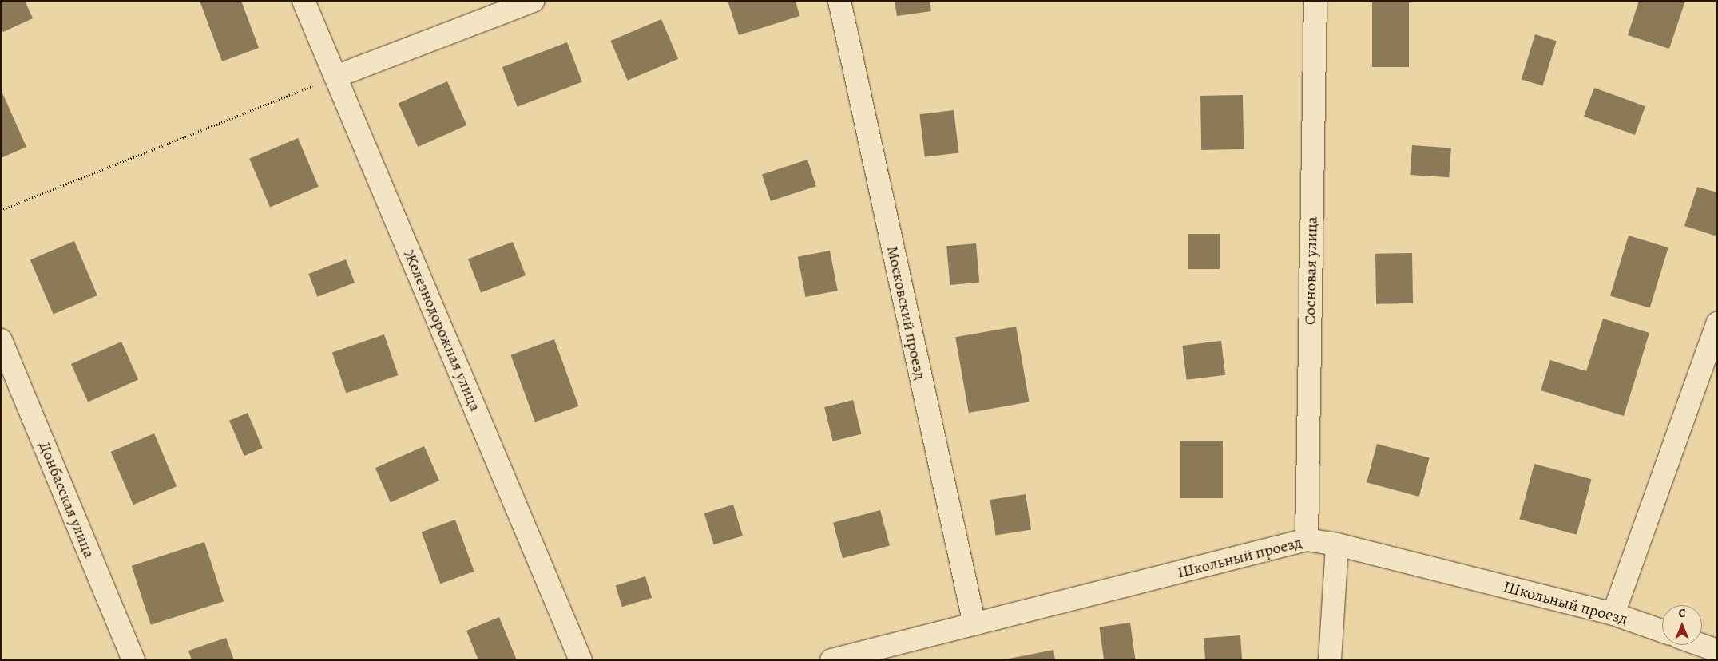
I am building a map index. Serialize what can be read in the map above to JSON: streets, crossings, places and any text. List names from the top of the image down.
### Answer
{
  "streets": {
    "street": [
      "Сосновая улица",
      "Московский проезд",
      "Железнодорожная улица",
      "Донбасская улица",
      "Школьный проезд"
    ]
  },
  "crossings": [
    ["Сосновая улица", "Школьный проезд"],
    ["Московский проезд", "Школьный проезд"]
  ],
  "north": "top"
}
